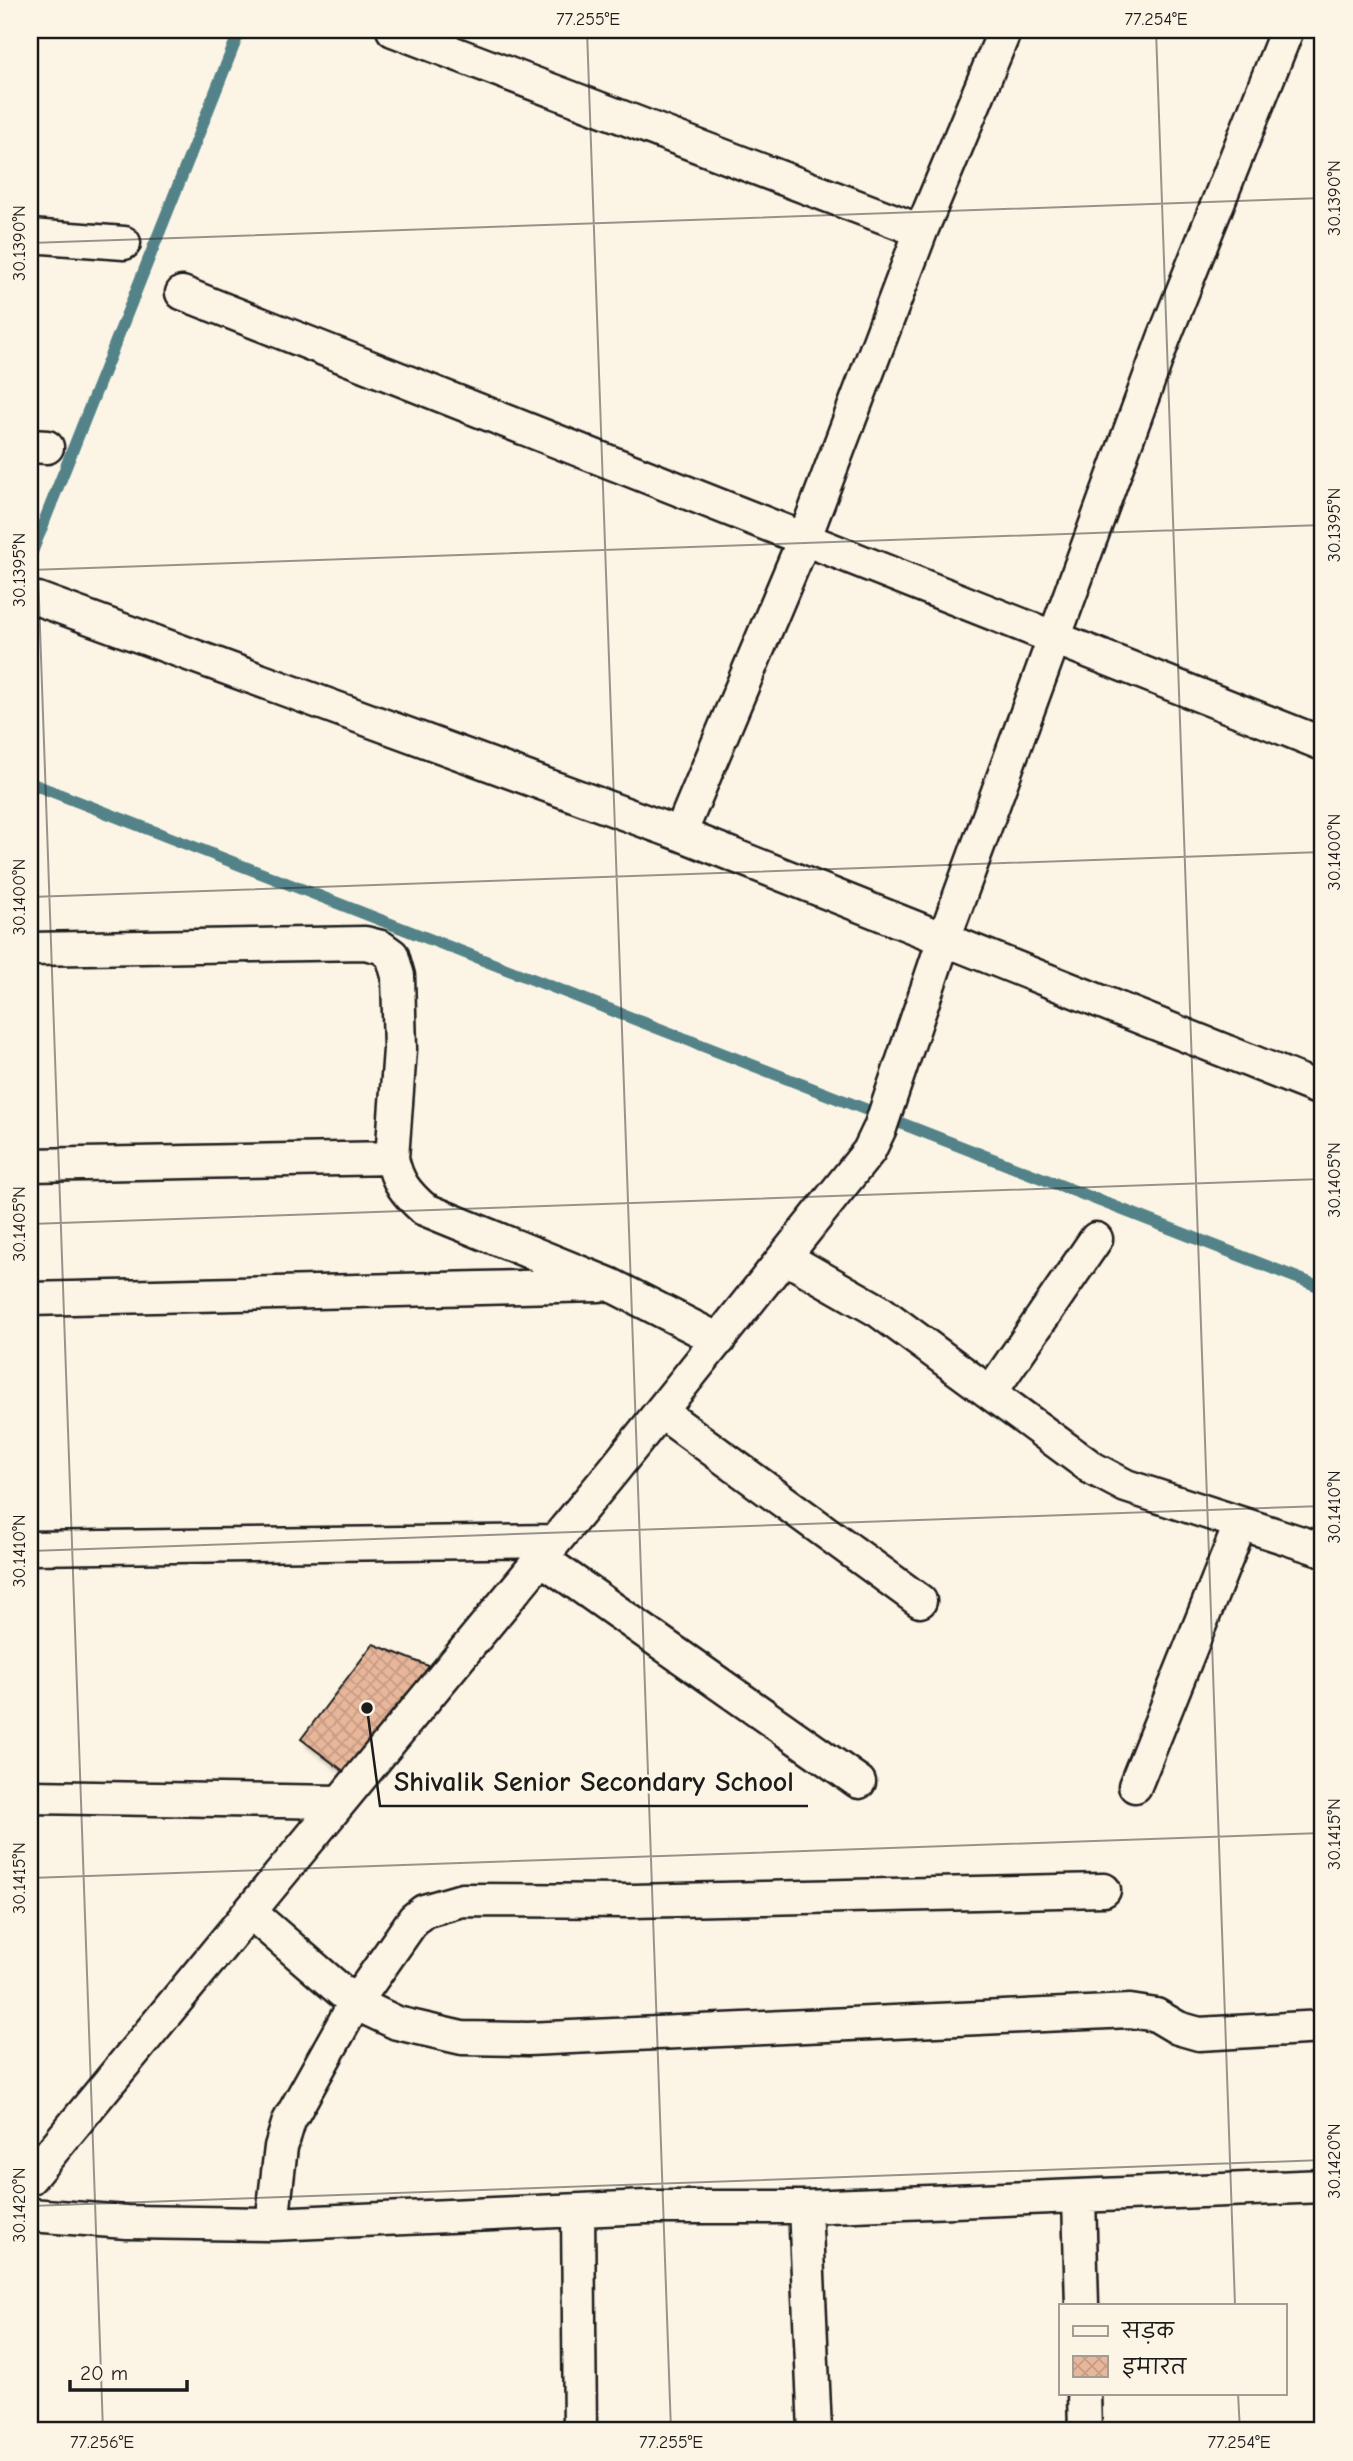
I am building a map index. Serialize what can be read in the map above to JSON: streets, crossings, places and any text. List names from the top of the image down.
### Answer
{
  "places": ["Shivalik Senior Secondary School"],
  "legend": ["सड़क", "इमारत"],
  "scale_bar": "20 m",
  "coordinates": [
    "77.255°E",
    "77.254°E",
    "30.1390°N",
    "30.1395°N",
    "30.1400°N",
    "30.1405°N",
    "30.1410°N",
    "30.1415°N",
    "30.1420°N",
    "77.256°E"
  ]
}
